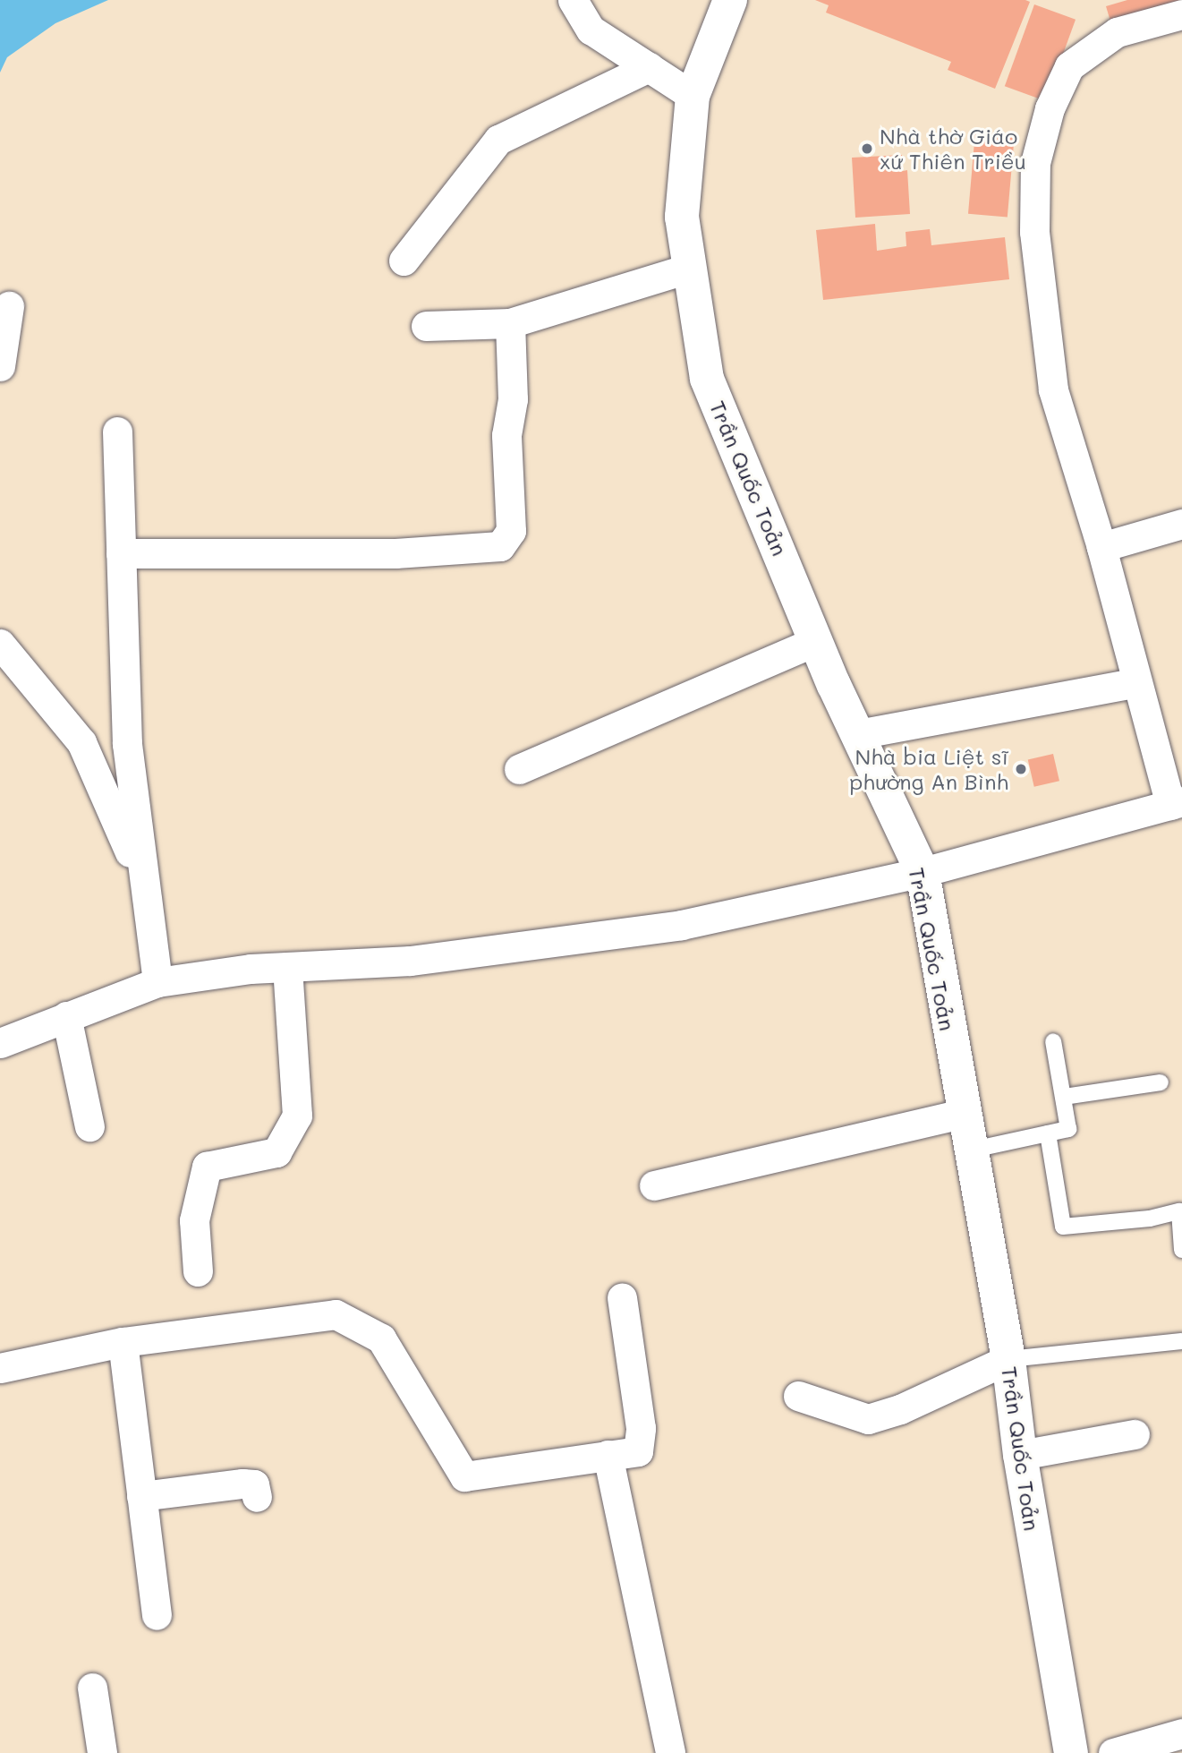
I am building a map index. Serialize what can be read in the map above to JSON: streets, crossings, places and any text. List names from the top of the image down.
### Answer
{
  "streets": {
    "main road": ["Trần Quốc Toản"]
  },
  "places": ["Nhà thờ Giáo xứ Thiên Triều", "Nhà bia Liệt sĩ phường An Bình"]
}
